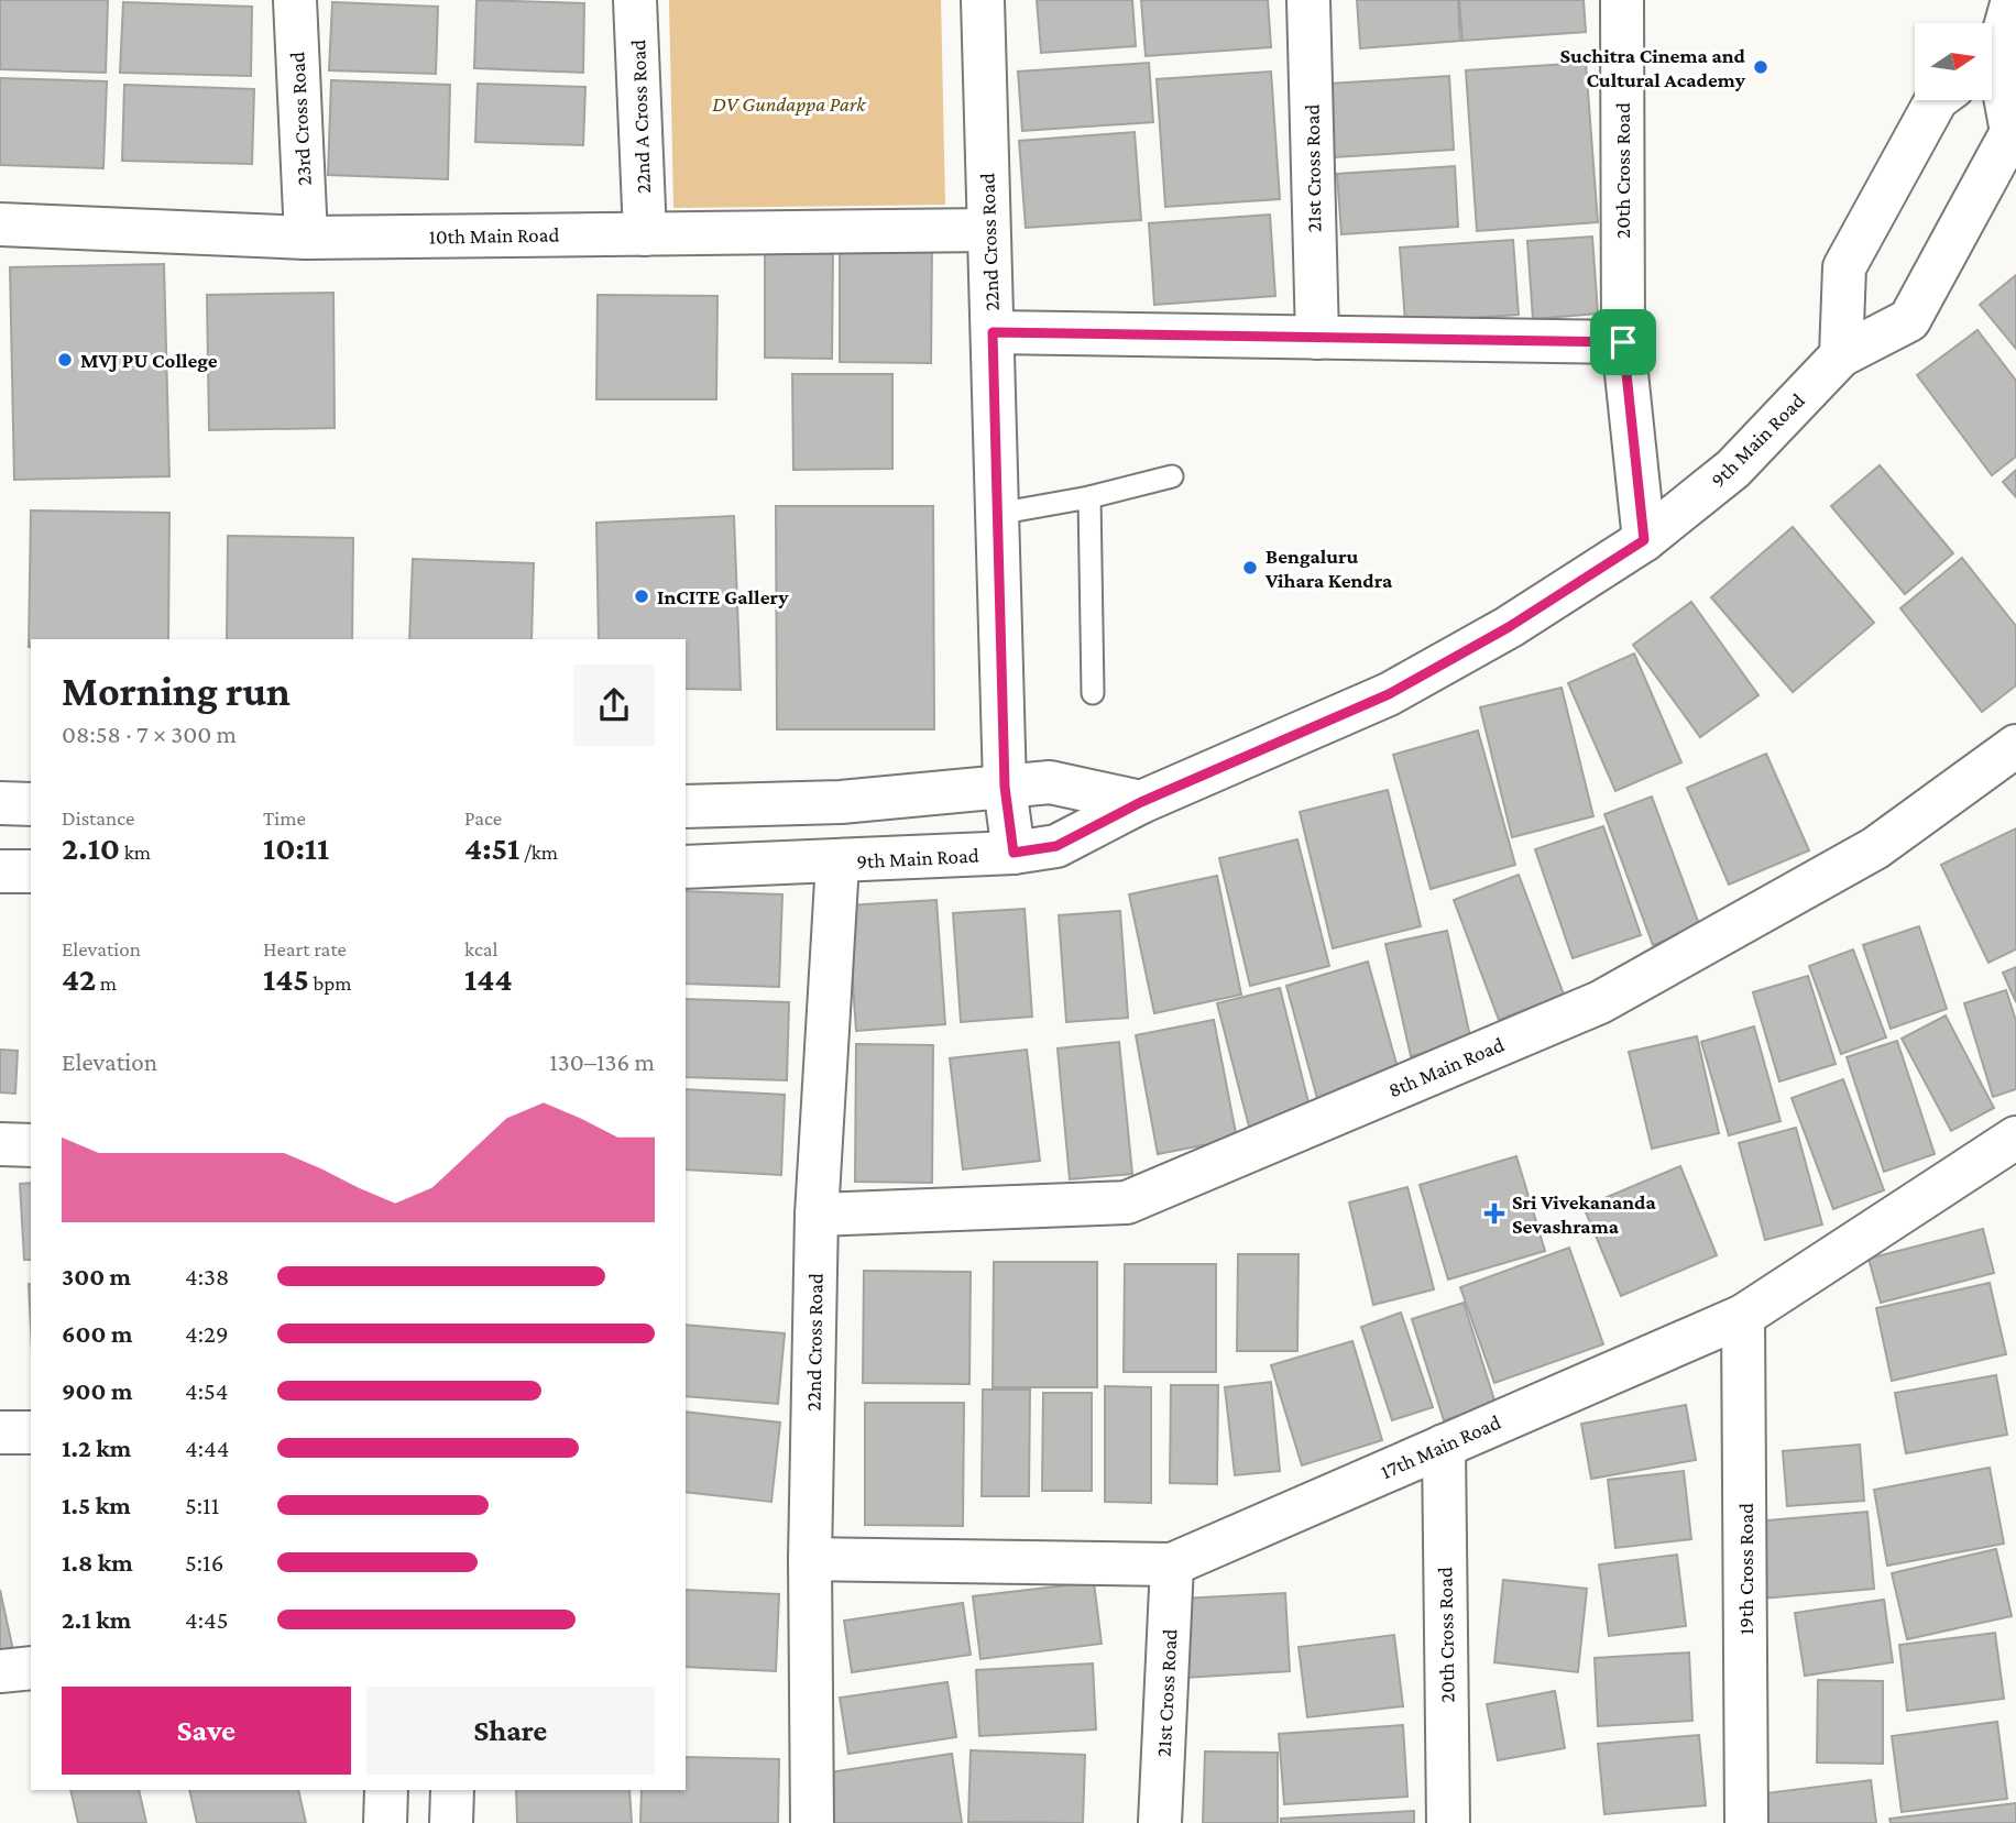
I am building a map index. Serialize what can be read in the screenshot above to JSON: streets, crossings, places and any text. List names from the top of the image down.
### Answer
{
  "streets": {
    "street": [
      "22nd A Cross Road",
      "23rd Cross Road",
      "21st Cross Road",
      "20th Cross Road",
      "10th Main Road",
      "22nd Cross Road",
      "9th Main Road",
      "8th Main Road",
      "17th Main Road",
      "19th Cross Road"
    ]
  },
  "crossings": [
    ["22nd A Cross Road", "10th Main Road"],
    ["23rd Cross Road", "10th Main Road"],
    ["21st Cross Road", "17th Main Road"],
    ["20th Cross Road", "9th Main Road"],
    ["20th Cross Road", "17th Main Road"],
    ["10th Main Road", "22nd Cross Road"],
    ["22nd Cross Road", "9th Main Road"],
    ["22nd Cross Road", "8th Main Road"],
    ["22nd Cross Road", "17th Main Road"],
    ["17th Main Road", "19th Cross Road"]
  ],
  "parks": ["DV Gundappa Park"],
  "places": {
    "other": [
      "Suchitra Cinema and Cultural Academy",
      "MVJ PU College",
      "Bengaluru Vihara Kendra",
      "InCITE Gallery"
    ],
    "health": ["Sri Vivekananda Sevashrama"]
  },
  "north": "right",
  "page": {
    "heading": ["Morning run", "08:58 · 7 × 300 m"],
    "stats": [
      ["Distance", "2.10 km"],
      ["Time", "10:11"],
      ["Pace", "4:51 /km"],
      ["Elevation", "42 m"],
      ["Heart rate", "145 bpm"],
      ["kcal", "144"]
    ],
    "chart": ["Elevation", "130–136 m"],
    "list": [
      {
        "name": "300 m",
        "note": "4:38"
      },
      {
        "name": "600 m",
        "note": "4:29"
      },
      {
        "name": "900 m",
        "note": "4:54"
      },
      {
        "name": "1.2 km",
        "note": "4:44"
      },
      {
        "name": "1.5 km",
        "note": "5:11"
      },
      {
        "name": "1.8 km",
        "note": "5:16"
      },
      {
        "name": "2.1 km",
        "note": "4:45"
      }
    ],
    "buttons": ["Save", "Share"]
  }
}
